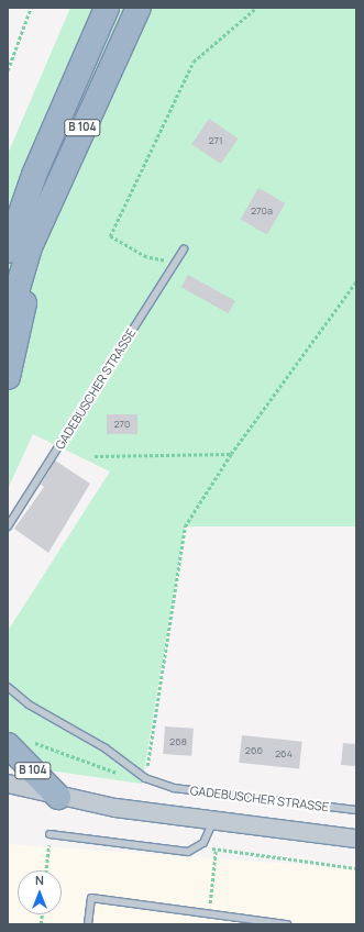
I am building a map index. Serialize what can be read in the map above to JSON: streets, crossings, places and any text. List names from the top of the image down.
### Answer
{
  "streets": {
    "highway": ["B 104"],
    "lane": ["GADEBUSCHER STRASSE"]
  },
  "house_numbers": [
    "271",
    "270a",
    "270",
    "268",
    "266",
    "264"
  ],
  "north": "top"
}
